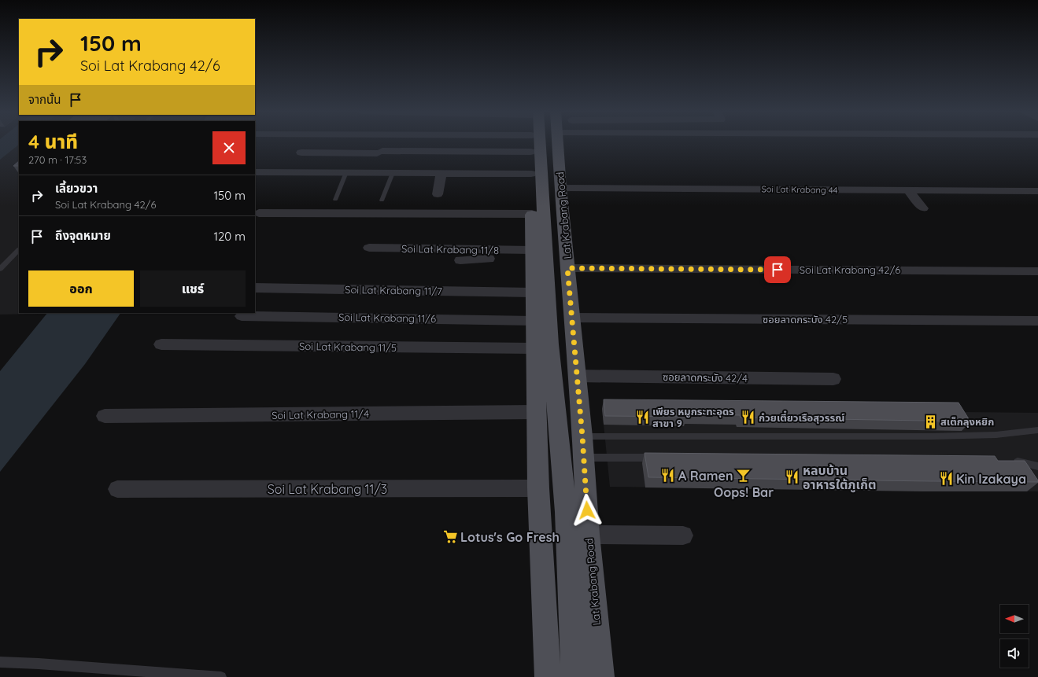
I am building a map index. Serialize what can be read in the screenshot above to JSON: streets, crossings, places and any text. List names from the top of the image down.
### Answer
{
  "streets": {
    "main road": ["Lat Krabang Road"],
    "street": [
      "Soi Lat Krabang 44",
      "Soi Lat Krabang 11/8",
      "Soi Lat Krabang 42/6",
      "Soi Lat Krabang 11/7",
      "Soi Lat Krabang 11/6",
      "ซอยลาดกระบัง 42/5",
      "Soi Lat Krabang 11/5",
      "ซอยลาดกระบัง 42/4",
      "Soi Lat Krabang 11/4",
      "Soi Lat Krabang 11/3"
    ]
  },
  "crossings": [
    ["Soi Lat Krabang 44", "Lat Krabang Road"],
    ["Lat Krabang Road", "Soi Lat Krabang 42/6"],
    ["Lat Krabang Road", "ซอยลาดกระบัง 42/5"],
    ["Lat Krabang Road", "ซอยลาดกระบัง 42/4"]
  ],
  "places": {
    "restaurant": [
      "เพียร หมูกระทะอุดร สาขา 9",
      "ก๋วยเตี๋ยวเรือสุวรรณ์",
      "A Ramen",
      "หลบบ้าน อาหารใต้ภูเก็ต",
      "Kin Izakaya"
    ],
    "building": ["สเต็กลุงหยิก"],
    "bar": ["Oops! Bar"],
    "supermarket": ["Lotus's Go Fresh"]
  },
  "north": "left",
  "page": {
    "turn": ["150 m", "Soi Lat Krabang 42/6"],
    "then": "จากนั้น",
    "heading": ["4 นาที", "270 m · 17:53"],
    "list": [
      {
        "name": "เลี้ยวขวา",
        "note": "Soi Lat Krabang 42/6",
        "value": "150 m"
      },
      {
        "name": "ถึงจุดหมาย",
        "value": "120 m"
      }
    ],
    "buttons": ["ออก", "แชร์"]
  }
}
